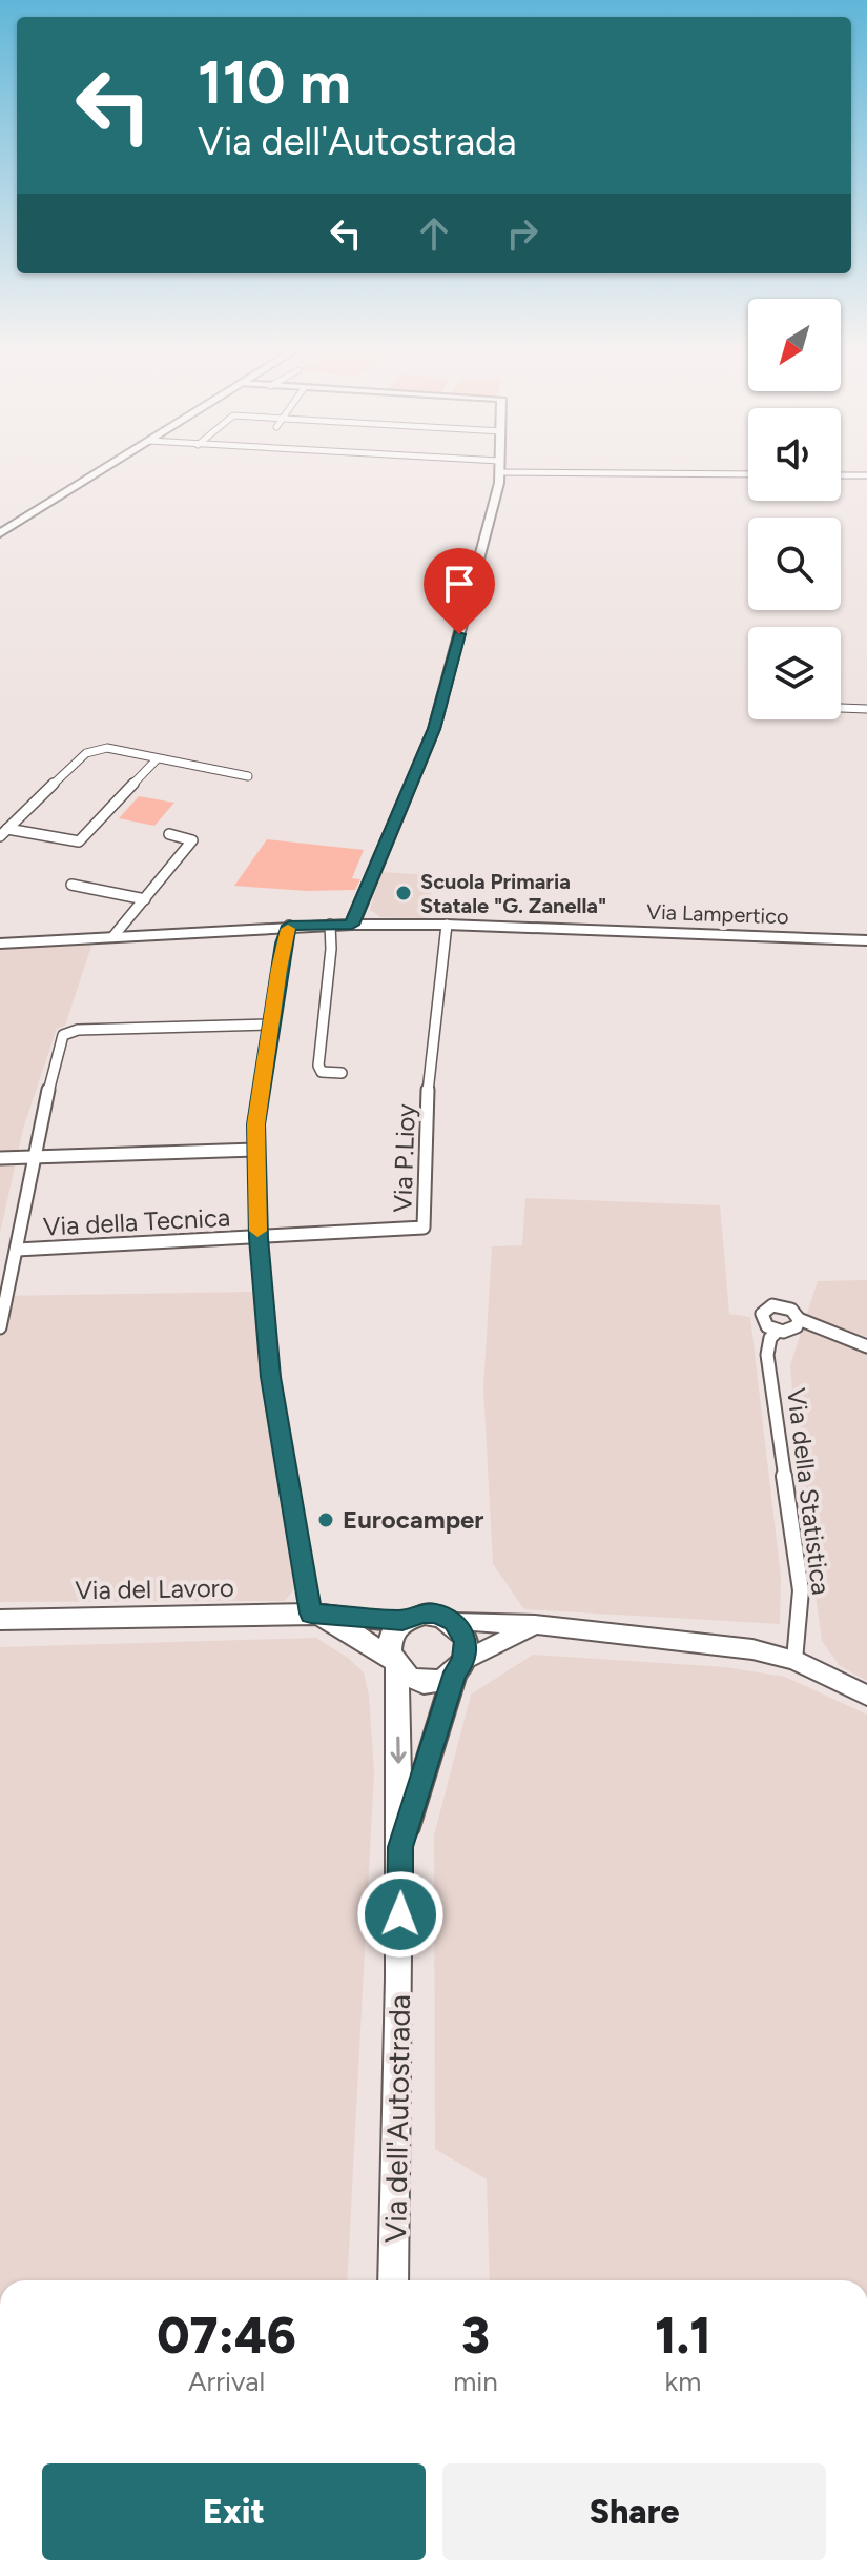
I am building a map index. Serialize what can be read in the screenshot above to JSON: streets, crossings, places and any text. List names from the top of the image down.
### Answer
{
  "streets": {
    "main road": ["Via del Lavoro", "Via dell'Autostrada"],
    "street": [
      "Via Lampertico",
      "Via P.Lioy",
      "Via della Tecnica",
      "Via della Statistica"
    ]
  },
  "crossings": [
    ["Via Lampertico", "Via P.Lioy"],
    ["Via P.Lioy", "Via della Tecnica"],
    ["Via del Lavoro", "Via dell'Autostrada"]
  ],
  "places": ["Scuola Primaria Statale \"G. Zanella\"", "Eurocamper"],
  "north": "bottom left",
  "page": {
    "turn": ["110 m", "Via dell'Autostrada"],
    "eta": [
      "07:46",
      "Arrival",
      "3",
      "min",
      "1.1",
      "km"
    ],
    "buttons": ["Exit", "Share"]
  }
}
